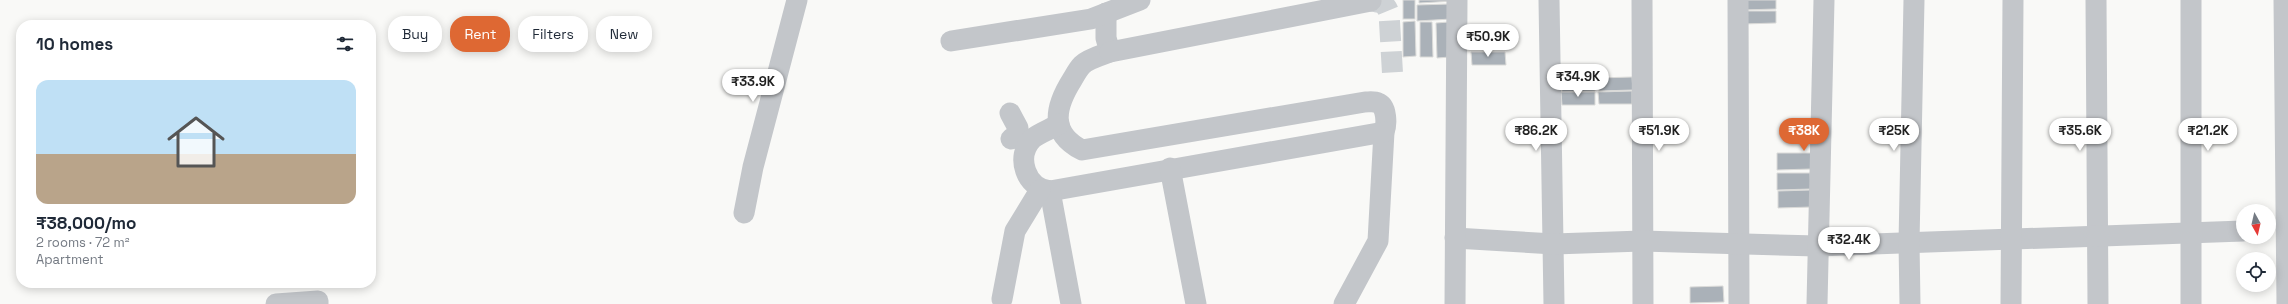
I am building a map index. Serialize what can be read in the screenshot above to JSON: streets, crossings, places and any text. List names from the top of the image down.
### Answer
{
  "north": "bottom",
  "page": {
    "chip": [
      "Buy",
      "Rent",
      "Filters",
      "New"
    ],
    "heading": "10 homes",
    "price": [
      "₹50.9K",
      "₹34.9K",
      "₹33.9K",
      "₹86.2K",
      "₹51.9K",
      "₹38K",
      "₹25K",
      "₹35.6K",
      "₹21.2K",
      "₹32.4K"
    ],
    "list": [
      {
        "name": "₹38,000/mo",
        "note": "2 rooms · 72 m² · Apartment"
      }
    ]
  }
}
